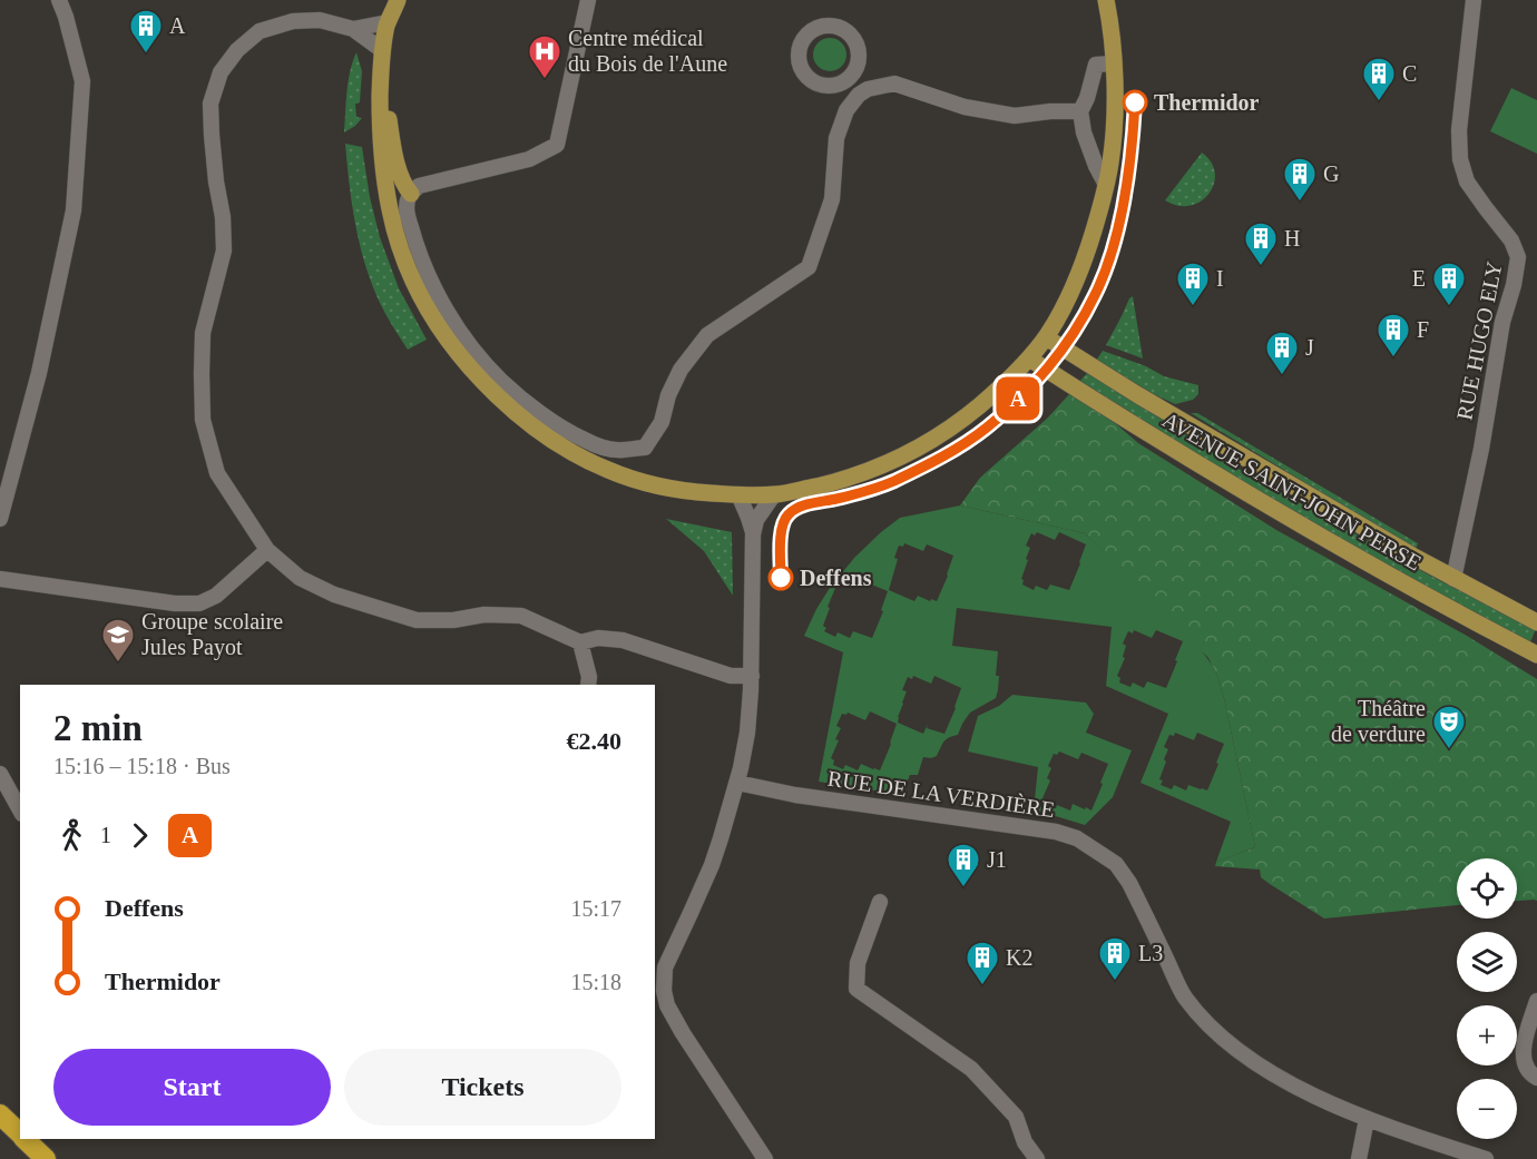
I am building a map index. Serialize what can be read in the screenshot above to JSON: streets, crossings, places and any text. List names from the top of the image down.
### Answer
{
  "streets": {
    "main road": ["AVENUE SAINT-JOHN PERSE"],
    "street": ["RUE HUGO ELY", "RUE DE LA VERDIÈRE"]
  },
  "crossings": [
    ["RUE HUGO ELY", "AVENUE SAINT-JOHN PERSE"]
  ],
  "places": {
    "building": [
      "A",
      "C",
      "G",
      "H",
      "I",
      "E",
      "F",
      "J",
      "J1",
      "L3",
      "K2"
    ],
    "hospital": ["Centre médical du Bois de l'Aune"],
    "other": ["Thermidor", "Deffens"],
    "school or university": ["Groupe scolaire Jules Payot"],
    "theatre": ["Théâtre de verdure"]
  },
  "lines": ["bus line A"],
  "page": {
    "on_map": "A",
    "heading": ["2 min", "15:16 – 15:18 · Bus", "€2.40"],
    "legs": ["1", "A"],
    "map_buttons": ["+", "−"],
    "list": [
      {
        "name": "Deffens",
        "value": "15:17"
      },
      {
        "name": "Thermidor",
        "value": "15:18"
      }
    ],
    "buttons": ["Start", "Tickets"]
  }
}
